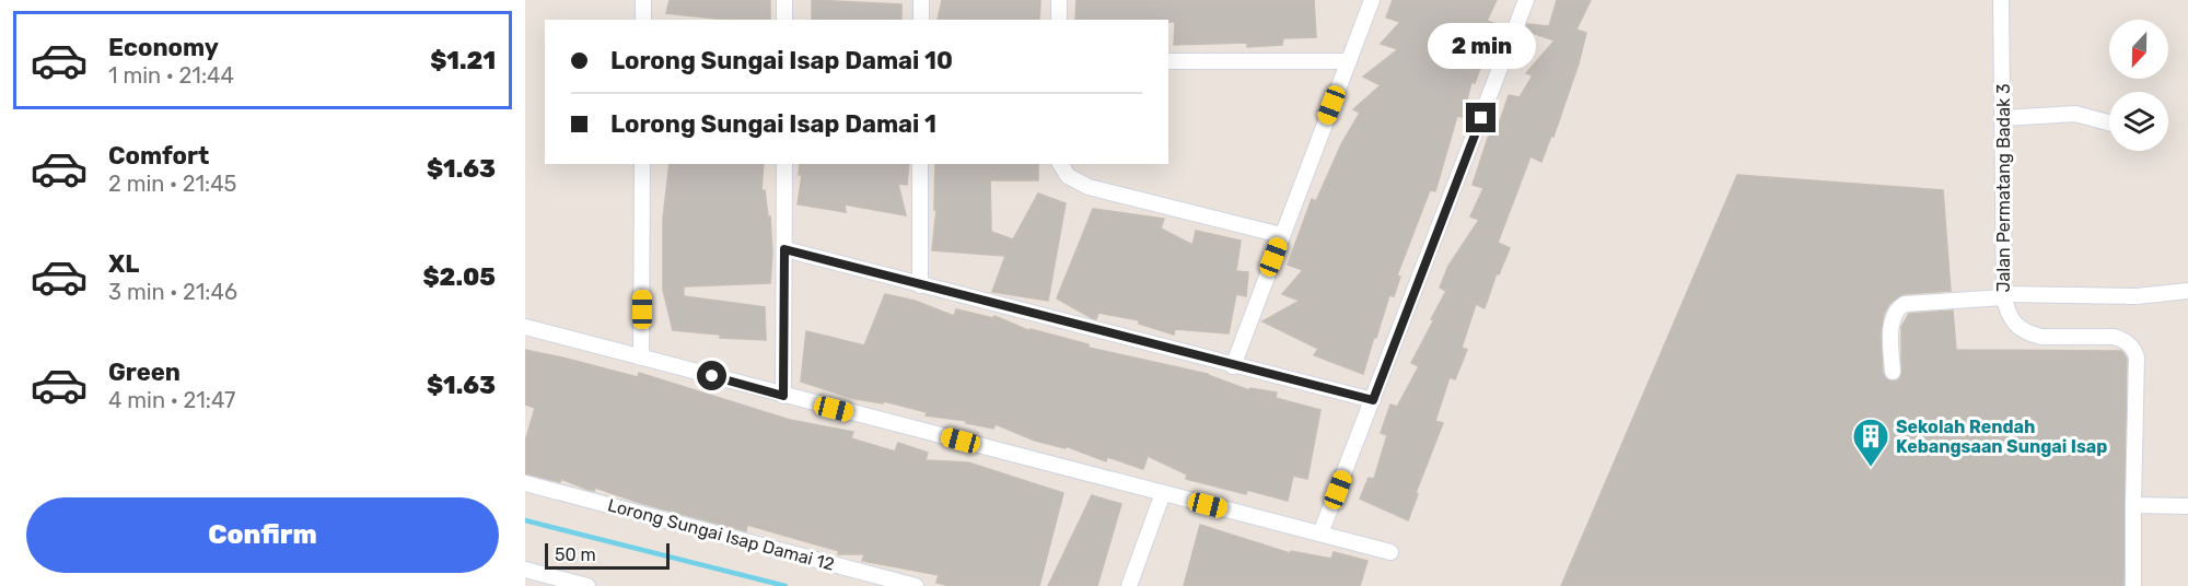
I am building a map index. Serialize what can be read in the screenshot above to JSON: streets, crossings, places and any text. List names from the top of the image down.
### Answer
{
  "streets": {
    "street": ["Jalan Permatang Badak 3", "Lorong Sungai Isap Damai 12"]
  },
  "places": {
    "building": ["Sekolah Rendah Kebangsaan Sungai Isap"]
  },
  "scale_bar": "50 m",
  "north": "bottom",
  "page": {
    "list": [
      {
        "name": "Economy",
        "note": "1 min · 21:44",
        "value": "$1.21"
      },
      {
        "name": "Comfort",
        "note": "2 min · 21:45",
        "value": "$1.63"
      },
      {
        "name": "XL",
        "note": "3 min · 21:46",
        "value": "$2.05"
      },
      {
        "name": "Green",
        "note": "4 min · 21:47",
        "value": "$1.63"
      }
    ],
    "banner": ["Lorong Sungai Isap Damai 10", "Lorong Sungai Isap Damai 1"],
    "bubble": "2 min",
    "buttons": "Confirm",
    "scale": "50 m"
  }
}
